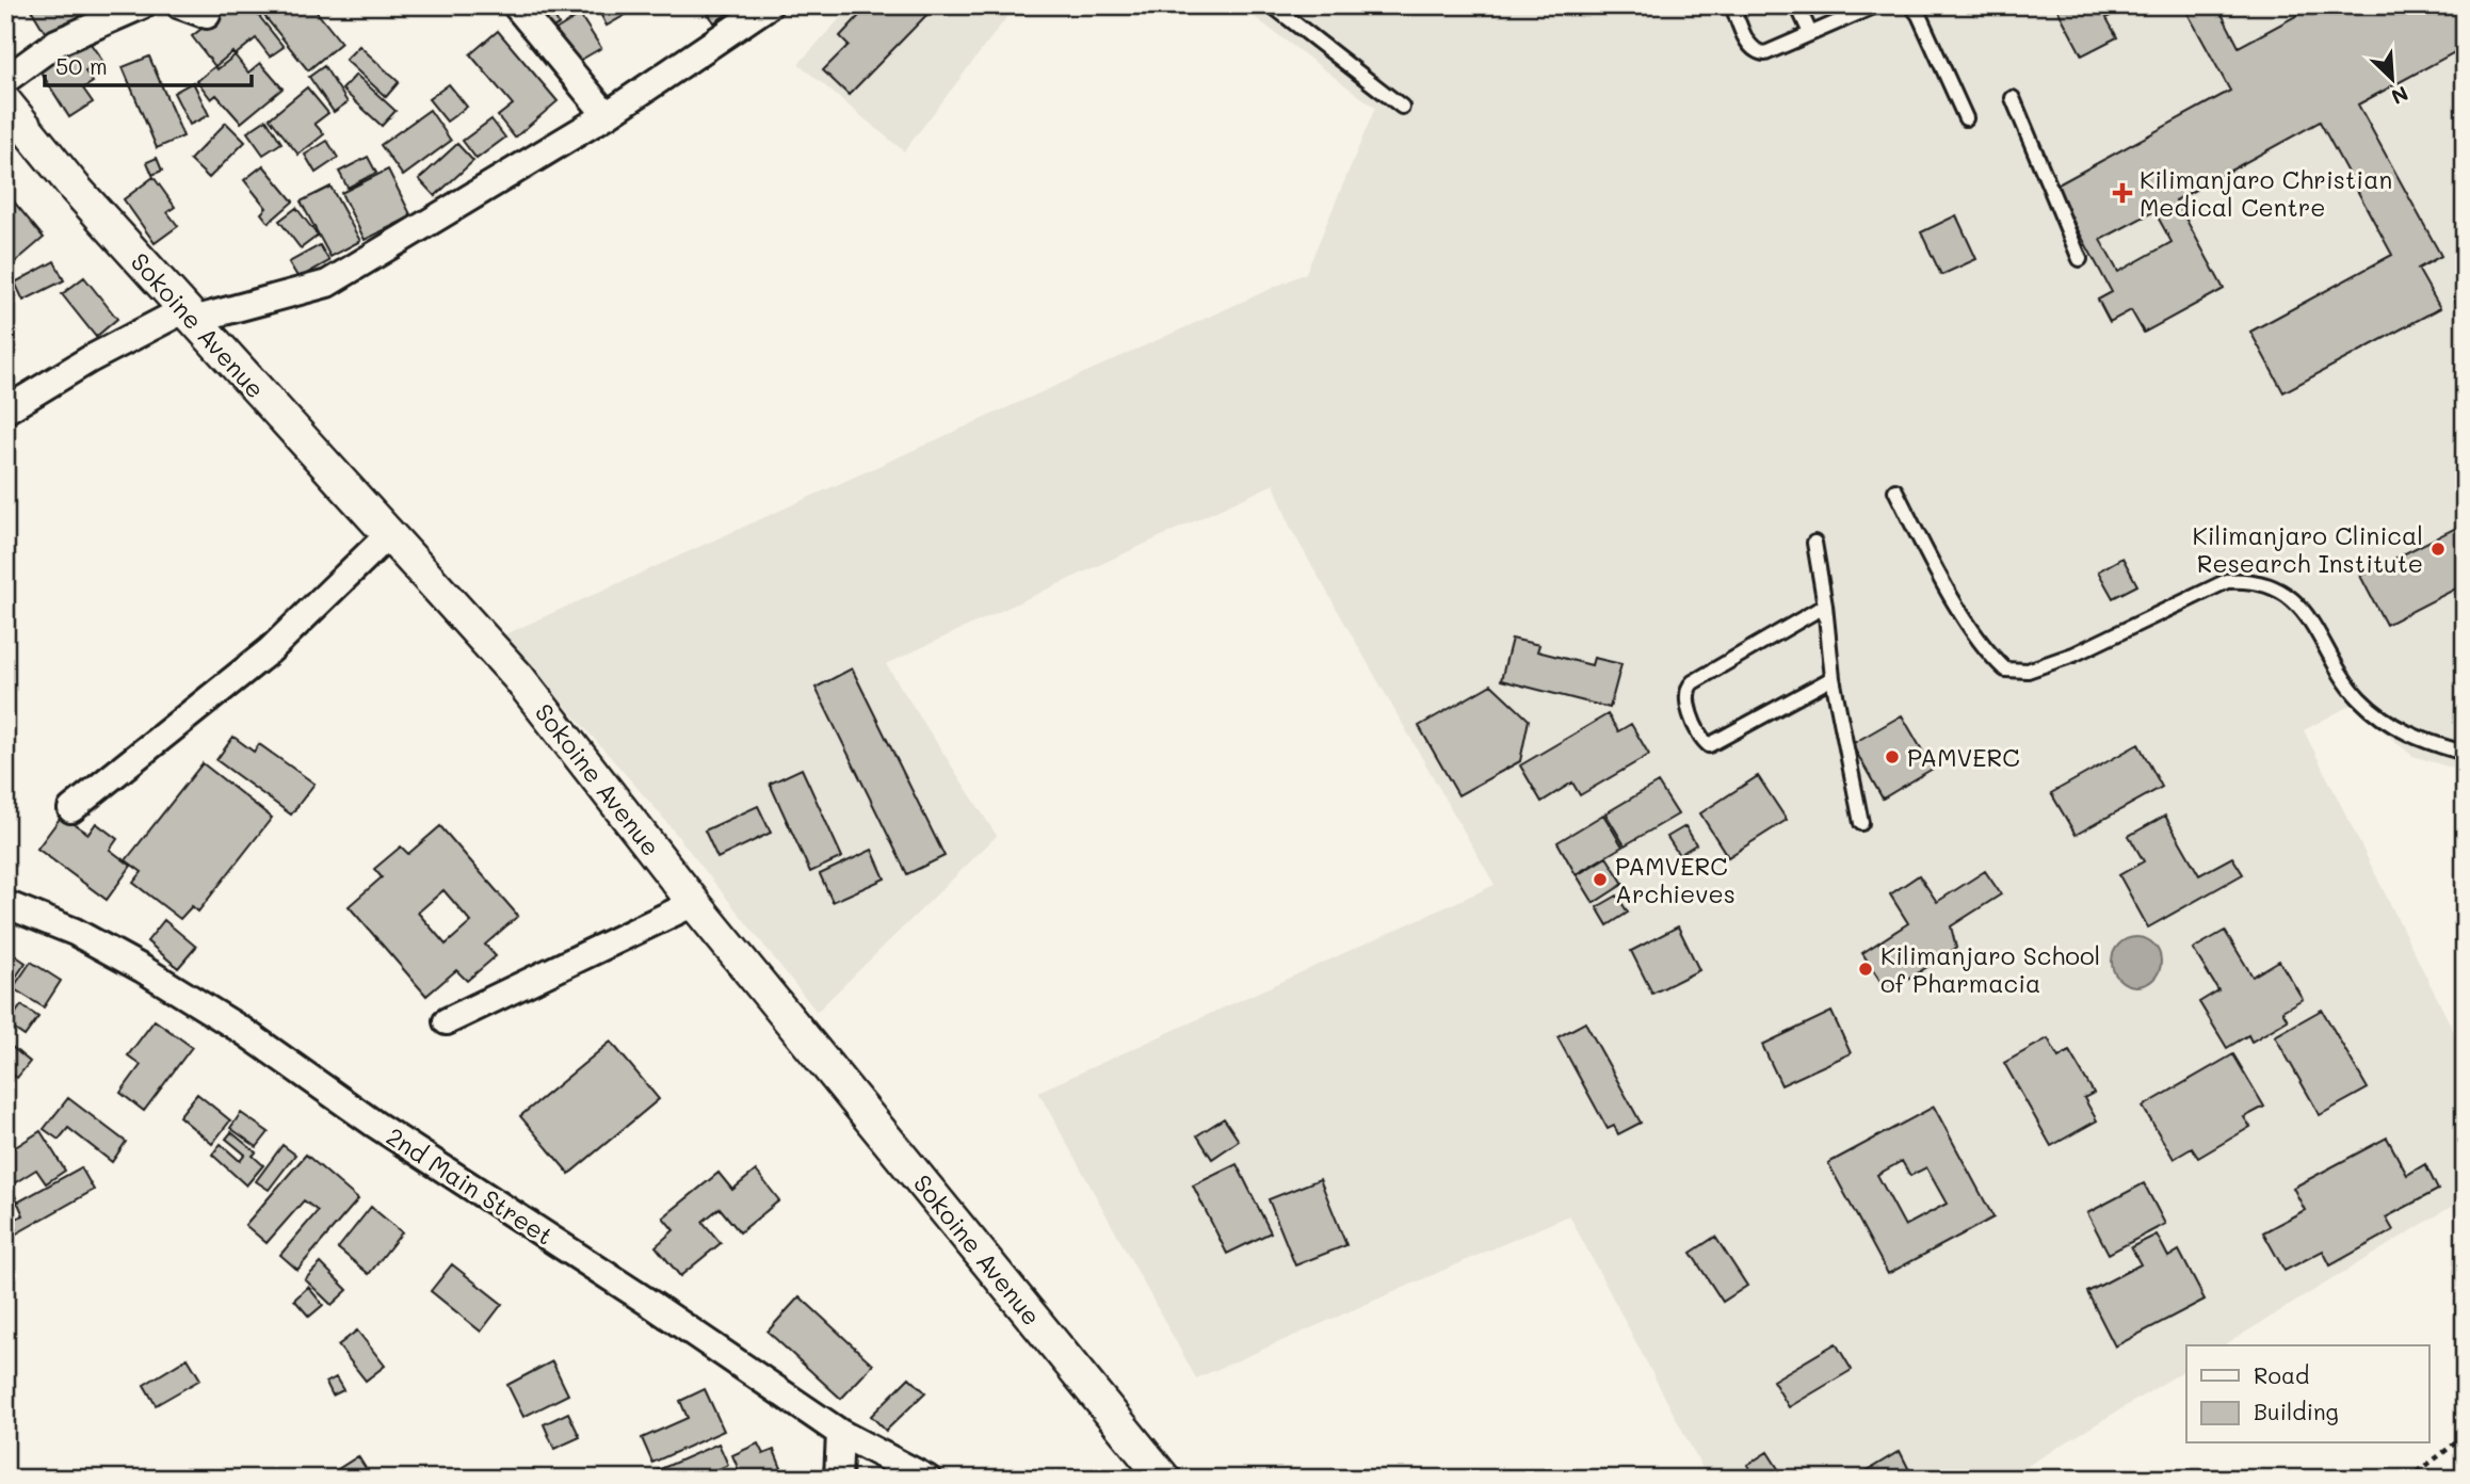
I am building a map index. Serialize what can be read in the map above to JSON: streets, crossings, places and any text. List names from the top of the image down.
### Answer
{
  "streets": {
    "street": ["Sokoine Avenue", "2nd Main Street"]
  },
  "places": {
    "health": ["Kilimanjaro Christian Medical Centre"],
    "other": [
      "Kilimanjaro Clinical Research Institute",
      "PAMVERC",
      "PAMVERC Archieves",
      "Kilimanjaro School of Pharmacia"
    ]
  },
  "legend": ["Road", "Building"],
  "scale_bar": "50 m",
  "north": "bottom right"
}
